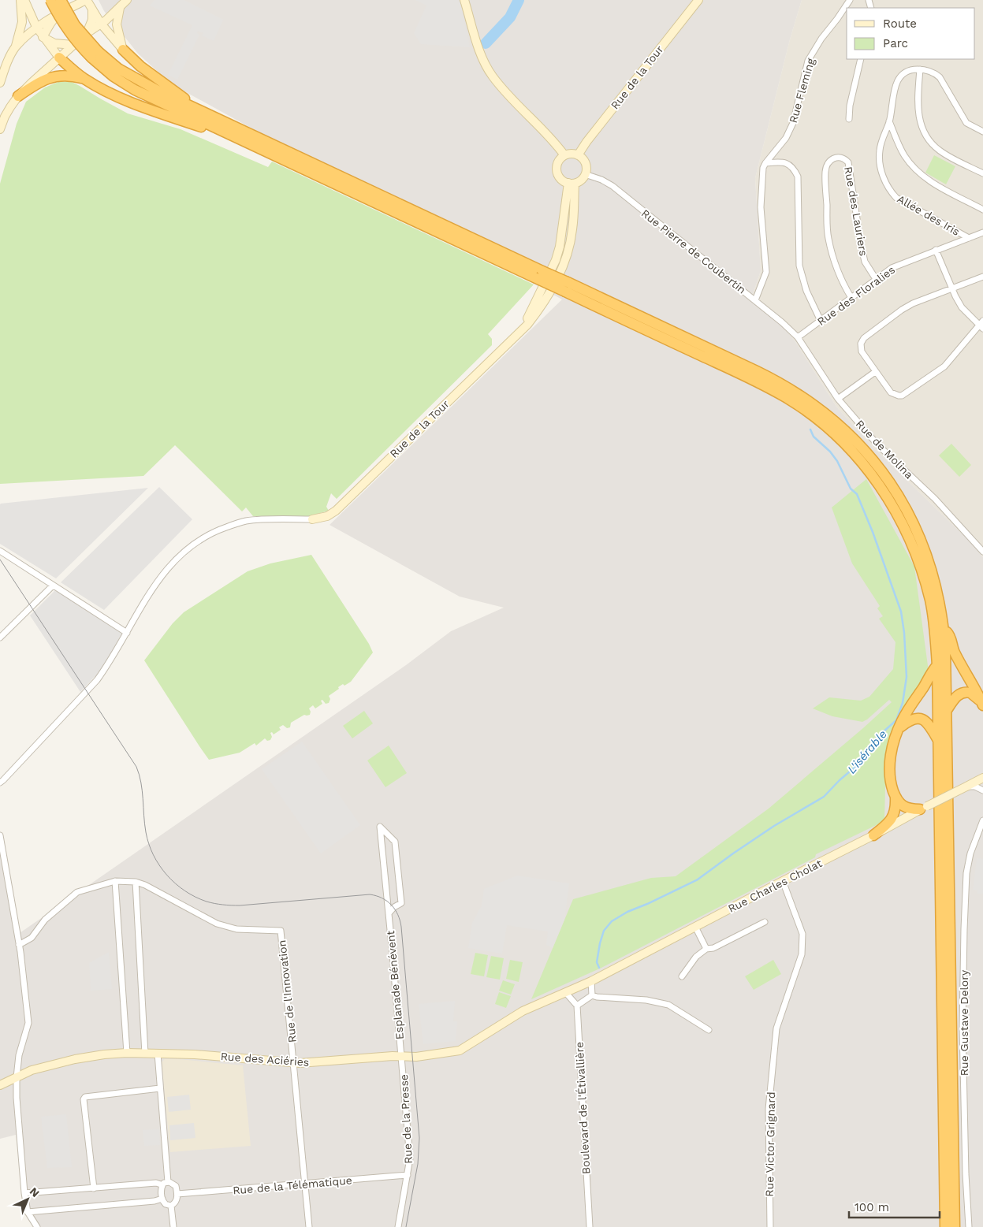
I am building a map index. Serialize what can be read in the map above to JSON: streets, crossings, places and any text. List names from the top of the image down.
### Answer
{
  "streets": {
    "street": [
      "Rue de la Tour",
      "Rue Fleming",
      "Rue des Lauriers",
      "Allée des Iris",
      "Rue Pierre de Coubertin",
      "Rue des Floralies",
      "Rue de Molina",
      "Rue Charles Cholat",
      "Esplanade Bénévent",
      "Rue de l'Innovation",
      "Rue Gustave Delory",
      "Rue des Aciéries",
      "Boulevard de l'Étivallière",
      "Rue de la Presse",
      "Rue Victor Grignard",
      "Rue de la Télématique"
    ]
  },
  "crossings": [
    ["Rue de la Tour", "Rue Pierre de Coubertin"],
    ["Rue des Lauriers", "Rue des Floralies"],
    ["Allée des Iris", "Rue des Floralies"],
    ["Rue Pierre de Coubertin", "Rue des Floralies"],
    ["Rue Pierre de Coubertin", "Rue de Molina"],
    ["Rue des Floralies", "Rue de Molina"],
    ["Rue Charles Cholat", "Rue des Aciéries"],
    ["Rue Charles Cholat", "Rue Victor Grignard"],
    ["Esplanade Bénévent", "Rue des Aciéries"],
    ["Esplanade Bénévent", "Rue de la Presse"],
    ["Rue de l'Innovation", "Rue des Aciéries"],
    ["Rue des Aciéries", "Rue de la Presse"],
    ["Rue de la Presse", "Rue de la Télématique"]
  ],
  "water": ["L'isérable"],
  "legend": ["Route", "Parc"],
  "scale_bar": "100 m",
  "north": "top right"
}
